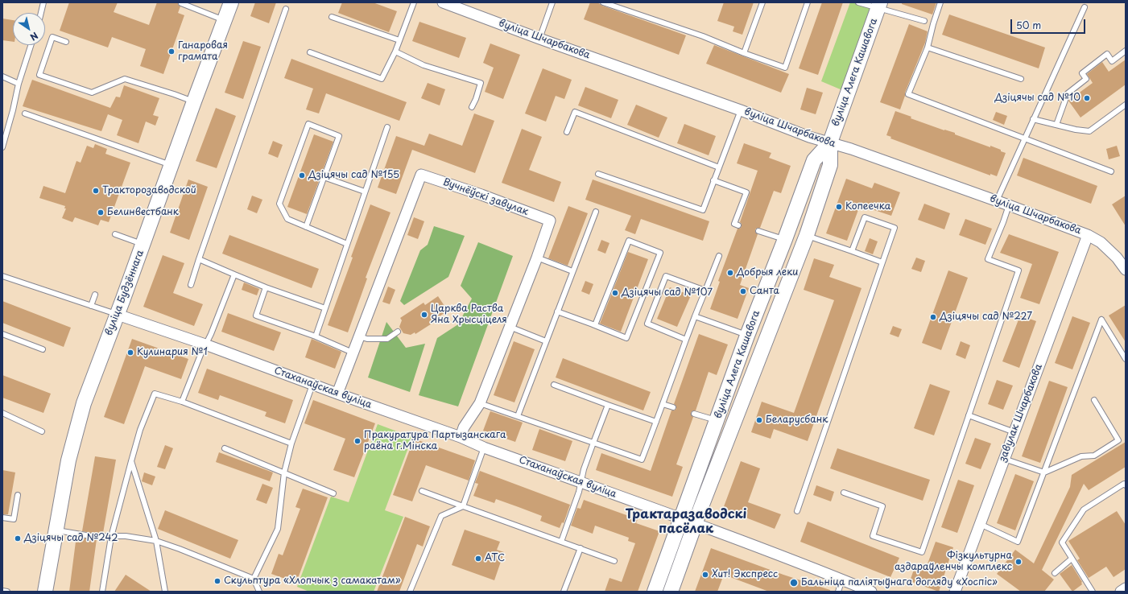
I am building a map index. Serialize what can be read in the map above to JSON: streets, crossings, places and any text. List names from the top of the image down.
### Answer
{
  "streets": {
    "main road": ["вуліца Алега Кашавога", "вуліца Будзённага"],
    "street": [
      "вуліца Шчарбакова",
      "Вучнёўскі завулак",
      "Стаханаўская вуліца",
      "завулак Шчарбакова"
    ]
  },
  "crossings": [
    ["вуліца Шчарбакова", "вуліца Алега Кашавога"],
    ["вуліца Шчарбакова", "завулак Шчарбакова"],
    ["вуліца Алега Кашавога", "Стаханаўская вуліца"],
    ["Вучнёўскі завулак", "Стаханаўская вуліца"],
    ["вуліца Будзённага", "Стаханаўская вуліца"]
  ],
  "districts": ["Трактаразаводскі пасёлак"],
  "places": [
    "Ганаровая грамата",
    "Дзіцячы сад №10",
    "Дзіцячы сад №155",
    "Тракторозаводской",
    "Копеечка",
    "Белинвестбанк",
    "Добрыя леки",
    "Санта",
    "Дзіцячы сад №107",
    "Царква Раства Яна Хрысціцеля",
    "Дзіцячы сад №227",
    "Кулинария №1",
    "Беларусбанк",
    "Пракуратура Партызанскага раёна г.Мінска",
    "Дзіцячы сад №242",
    "АТС",
    "Фізкультурна аздараўленчы комплекс",
    "Хит! Экспресс",
    "Скульптура «Хлопчык з самакатам»",
    "Бальніца паліятыўнага догляду «Хоспіс»"
  ],
  "scale_bar": "50 m",
  "north": "bottom right"
}
